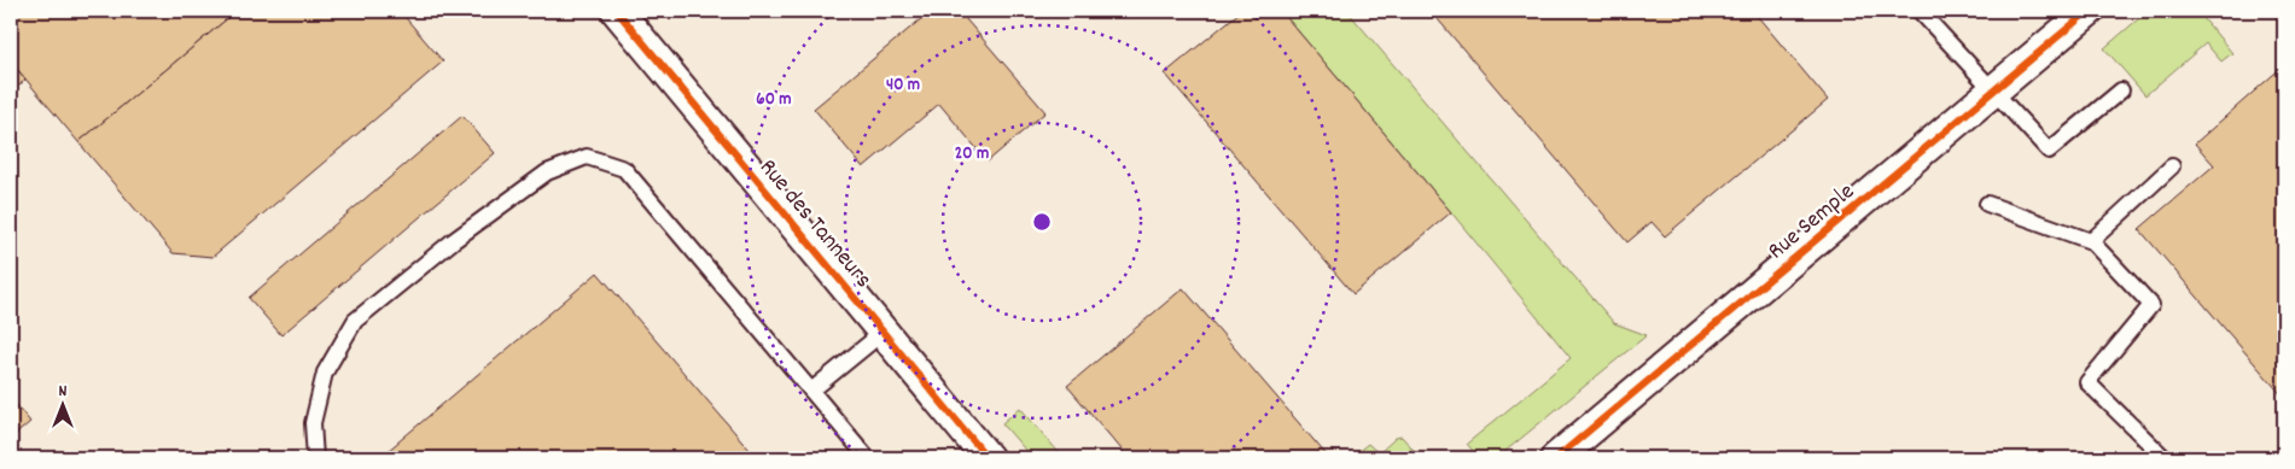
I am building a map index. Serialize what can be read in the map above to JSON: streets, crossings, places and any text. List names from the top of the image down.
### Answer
{
  "streets": {
    "street": ["Rue Semple", "Rue des Tanneurs"]
  },
  "north": "top",
  "rings": ["40 m", "60 m", "20 m"]
}
